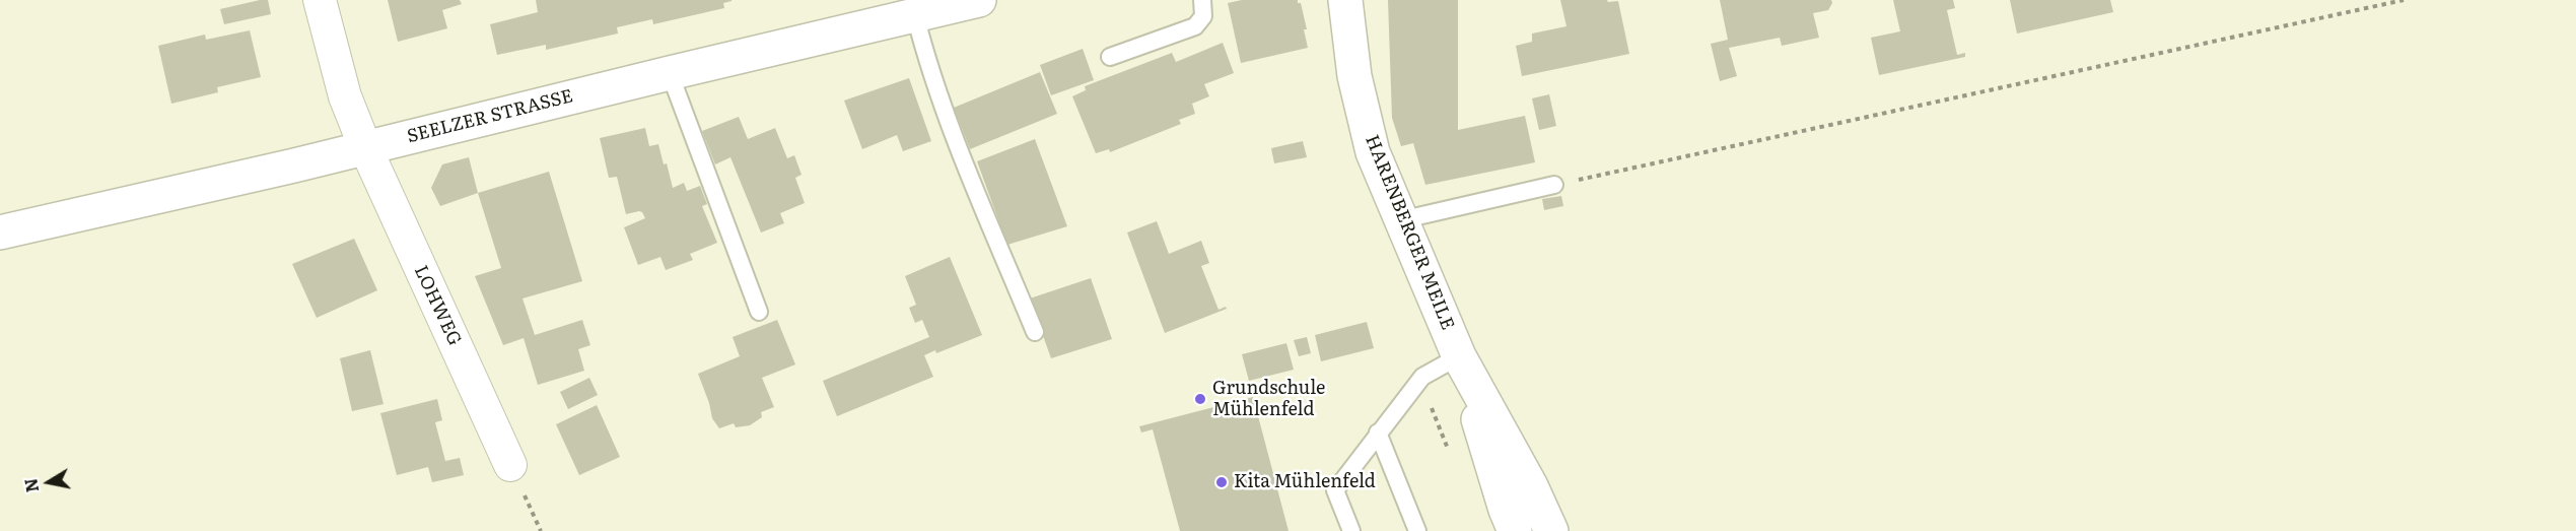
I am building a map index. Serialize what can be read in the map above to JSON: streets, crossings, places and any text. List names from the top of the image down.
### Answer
{
  "streets": {
    "main road": ["SEELZER STRASSE", "HARENBERGER MEILE"],
    "street": ["LOHWEG"]
  },
  "crossings": [
    ["SEELZER STRASSE", "LOHWEG"]
  ],
  "places": ["Grundschule Mühlenfeld", "Kita Mühlenfeld"],
  "north": "left"
}
